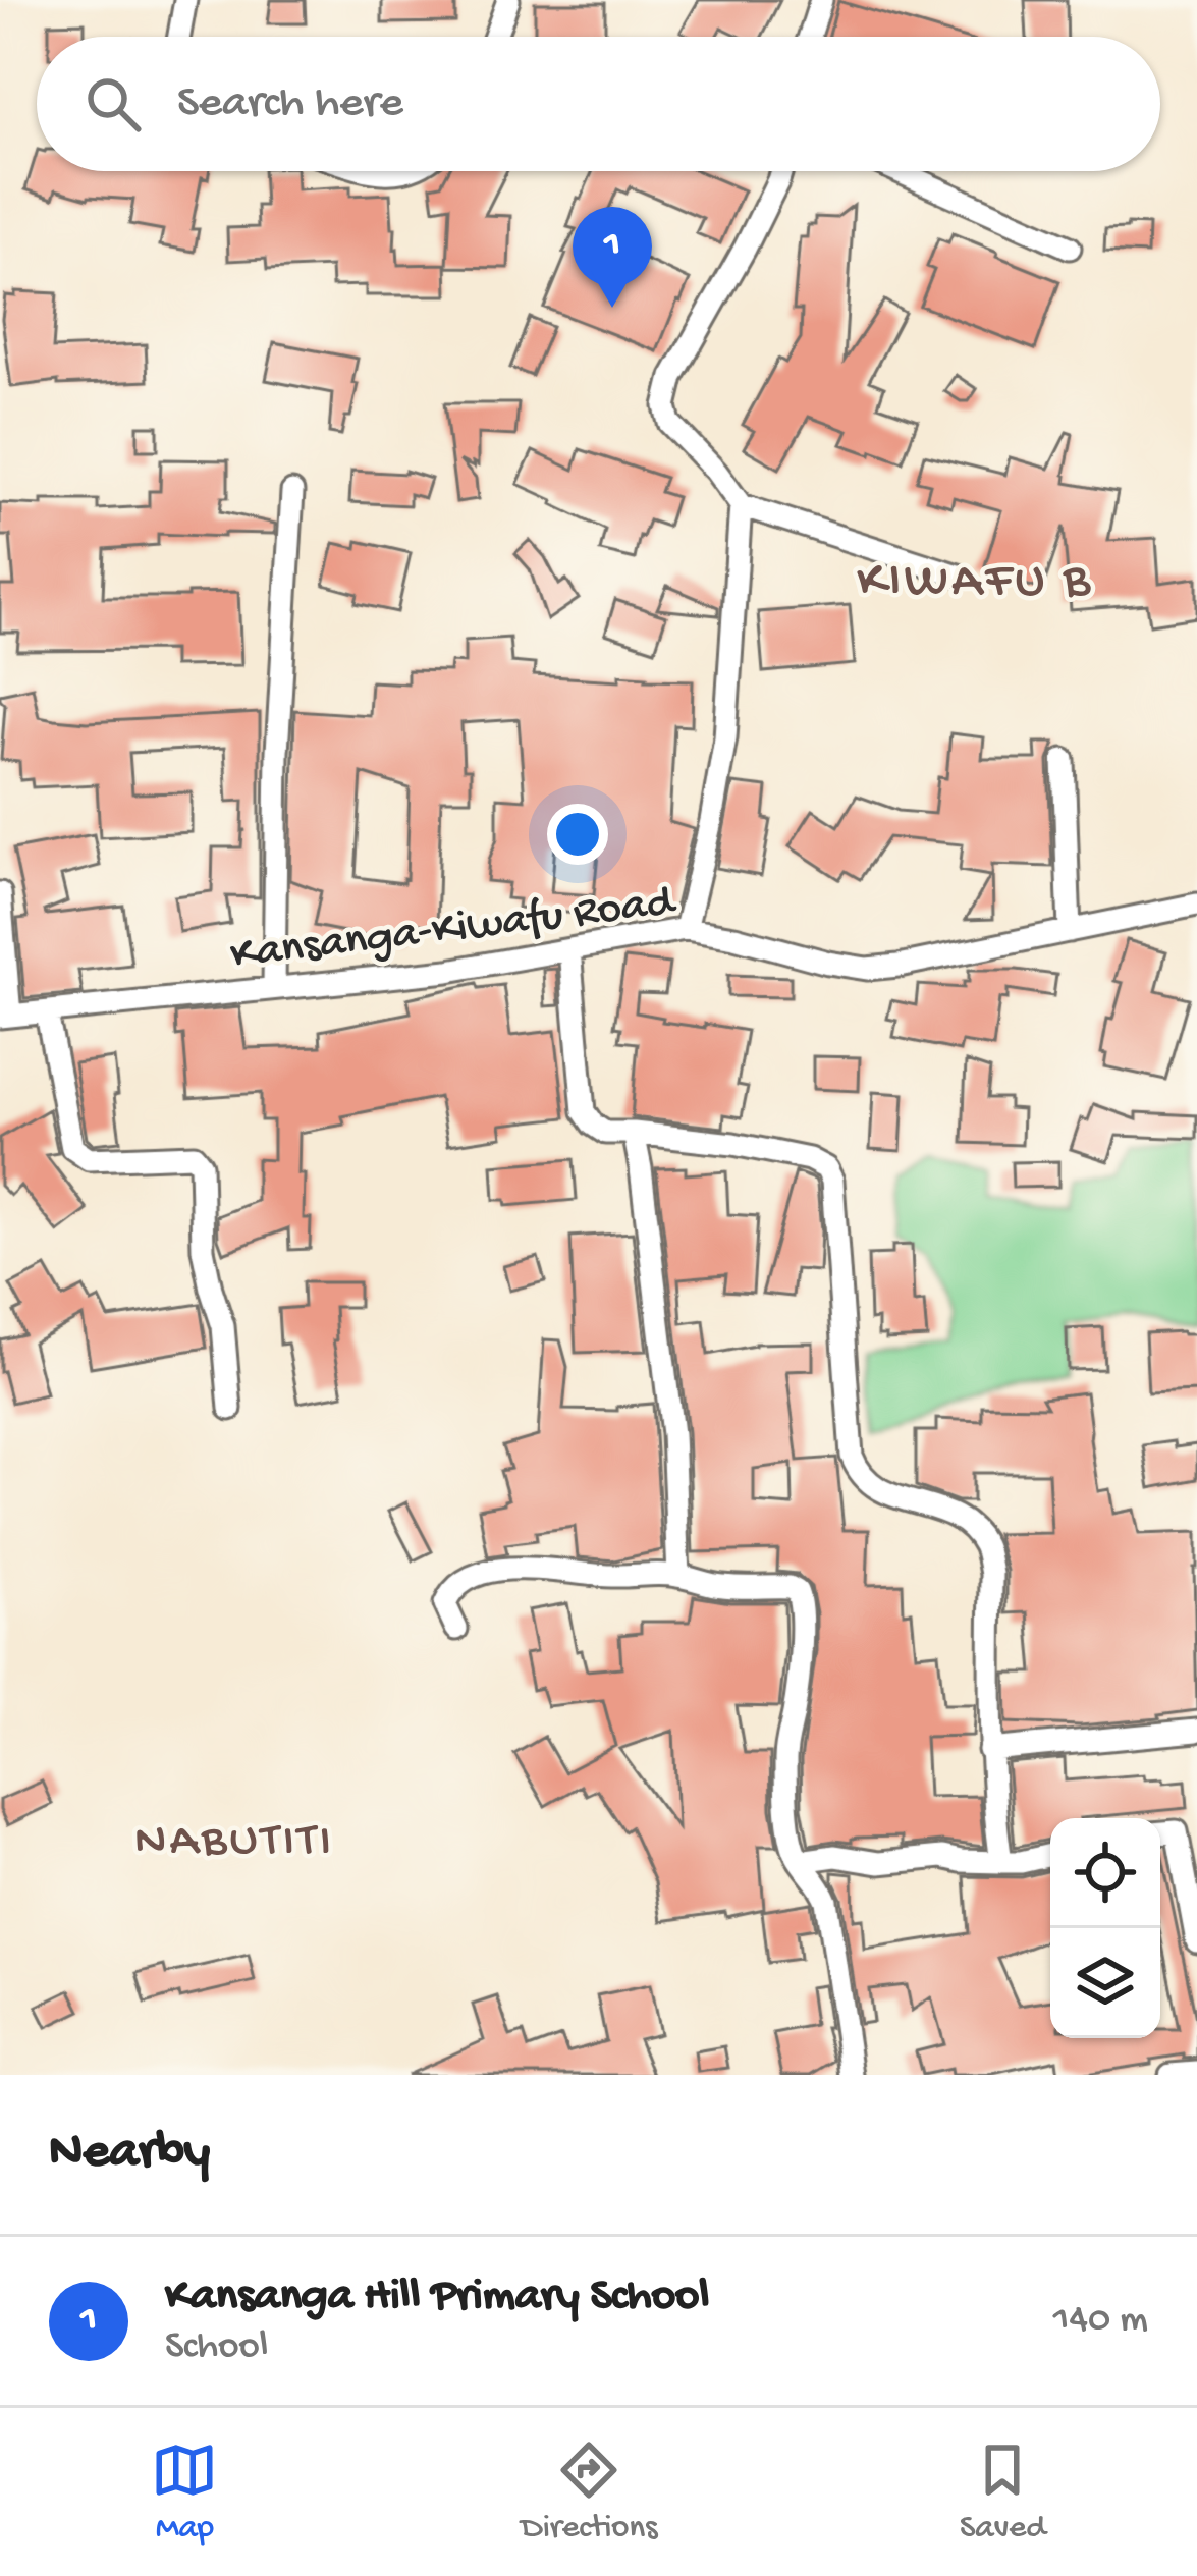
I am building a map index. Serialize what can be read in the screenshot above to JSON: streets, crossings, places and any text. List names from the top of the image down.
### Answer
{
  "streets": {
    "street": ["Kansanga-Kiwafu Road"]
  },
  "districts": ["KIWAFU B", "NABUTITI"],
  "page": {
    "search": "Search here",
    "pins": "1",
    "heading": "Nearby",
    "list": [
      {
        "mark": "1",
        "name": "Kansanga Hill Primary School",
        "note": "School",
        "value": "140 m"
      }
    ],
    "nav": ["Map", "Directions", "Saved"]
  }
}
